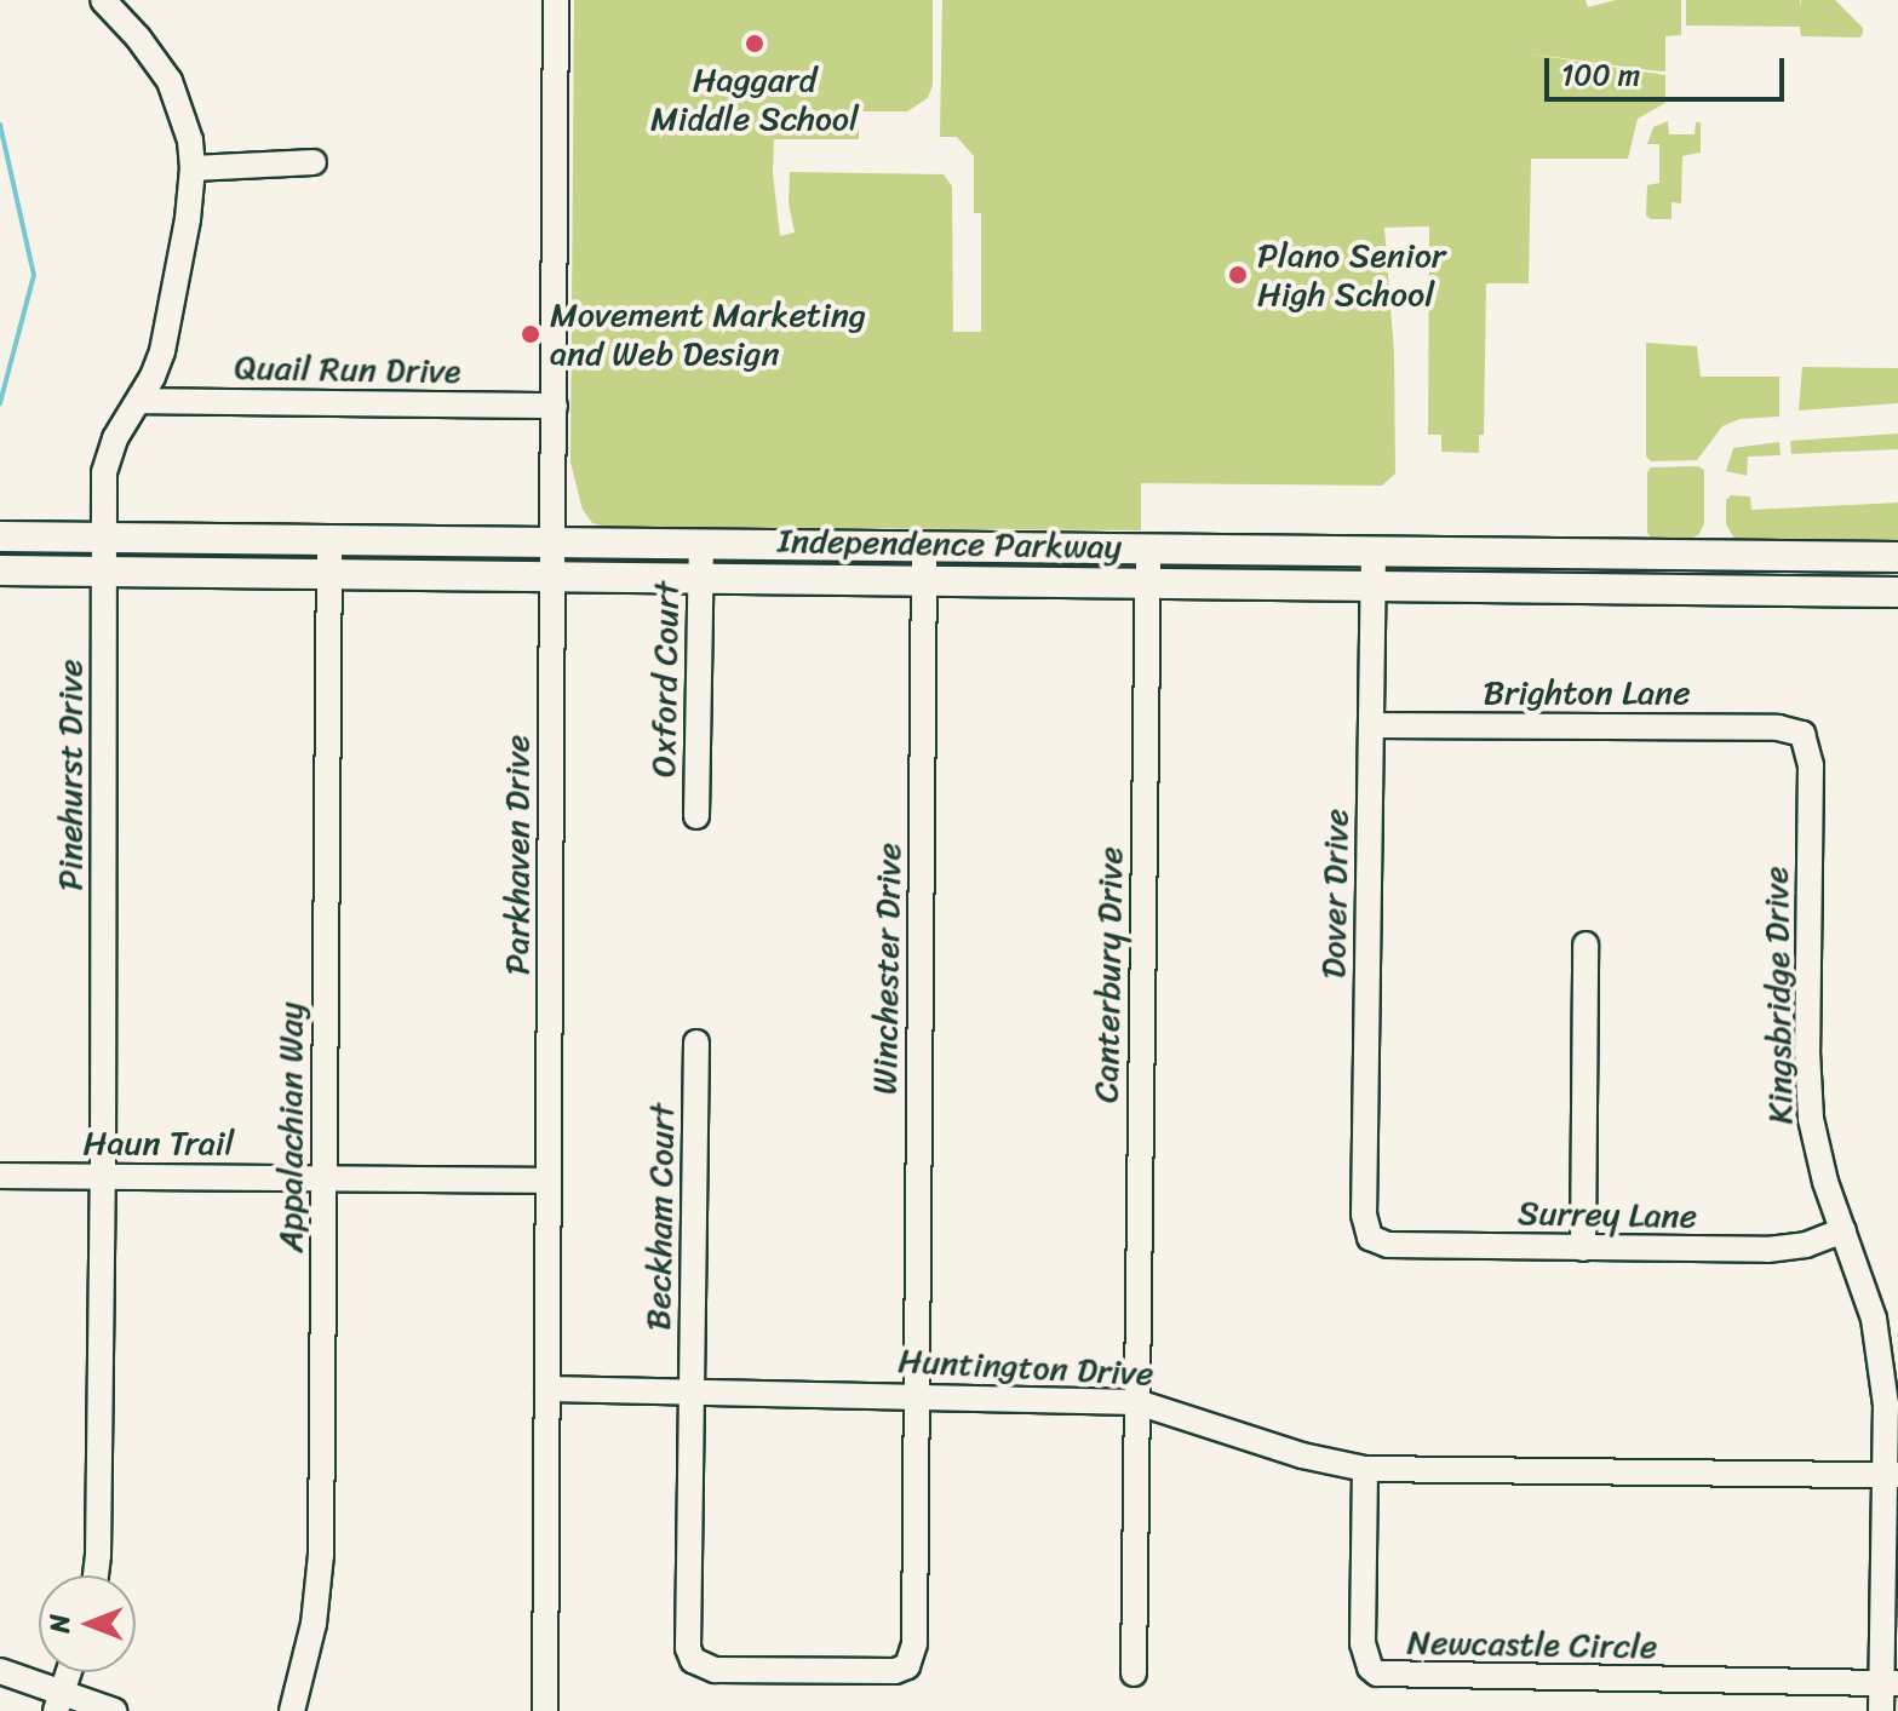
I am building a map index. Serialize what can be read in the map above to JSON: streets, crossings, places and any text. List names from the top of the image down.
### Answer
{
  "streets": {
    "main road": ["Independence Parkway"],
    "street": [
      "Quail Run Drive",
      "Oxford Court",
      "Brighton Lane",
      "Pinehurst Drive",
      "Parkhaven Drive",
      "Dover Drive",
      "Winchester Drive",
      "Canterbury Drive",
      "Kingsbridge Drive",
      "Appalachian Way",
      "Haun Trail",
      "Surrey Lane",
      "Beckham Court",
      "Huntington Drive",
      "Newcastle Circle"
    ]
  },
  "crossings": [
    ["Quail Run Drive", "Pinehurst Drive"],
    ["Quail Run Drive", "Parkhaven Drive"],
    ["Independence Parkway", "Oxford Court"],
    ["Independence Parkway", "Pinehurst Drive"],
    ["Independence Parkway", "Parkhaven Drive"],
    ["Independence Parkway", "Dover Drive"],
    ["Independence Parkway", "Winchester Drive"],
    ["Independence Parkway", "Canterbury Drive"],
    ["Independence Parkway", "Appalachian Way"],
    ["Brighton Lane", "Dover Drive"],
    ["Brighton Lane", "Kingsbridge Drive"],
    ["Pinehurst Drive", "Haun Trail"],
    ["Parkhaven Drive", "Haun Trail"],
    ["Parkhaven Drive", "Huntington Drive"],
    ["Dover Drive", "Surrey Lane"],
    ["Winchester Drive", "Beckham Court"],
    ["Winchester Drive", "Huntington Drive"],
    ["Canterbury Drive", "Huntington Drive"],
    ["Kingsbridge Drive", "Surrey Lane"],
    ["Kingsbridge Drive", "Huntington Drive"],
    ["Kingsbridge Drive", "Newcastle Circle"],
    ["Appalachian Way", "Haun Trail"],
    ["Beckham Court", "Huntington Drive"],
    ["Huntington Drive", "Newcastle Circle"]
  ],
  "places": ["Haggard Middle School", "Plano Senior High School", "Movement Marketing and Web Design"],
  "scale_bar": "100 m",
  "north": "left"
}
